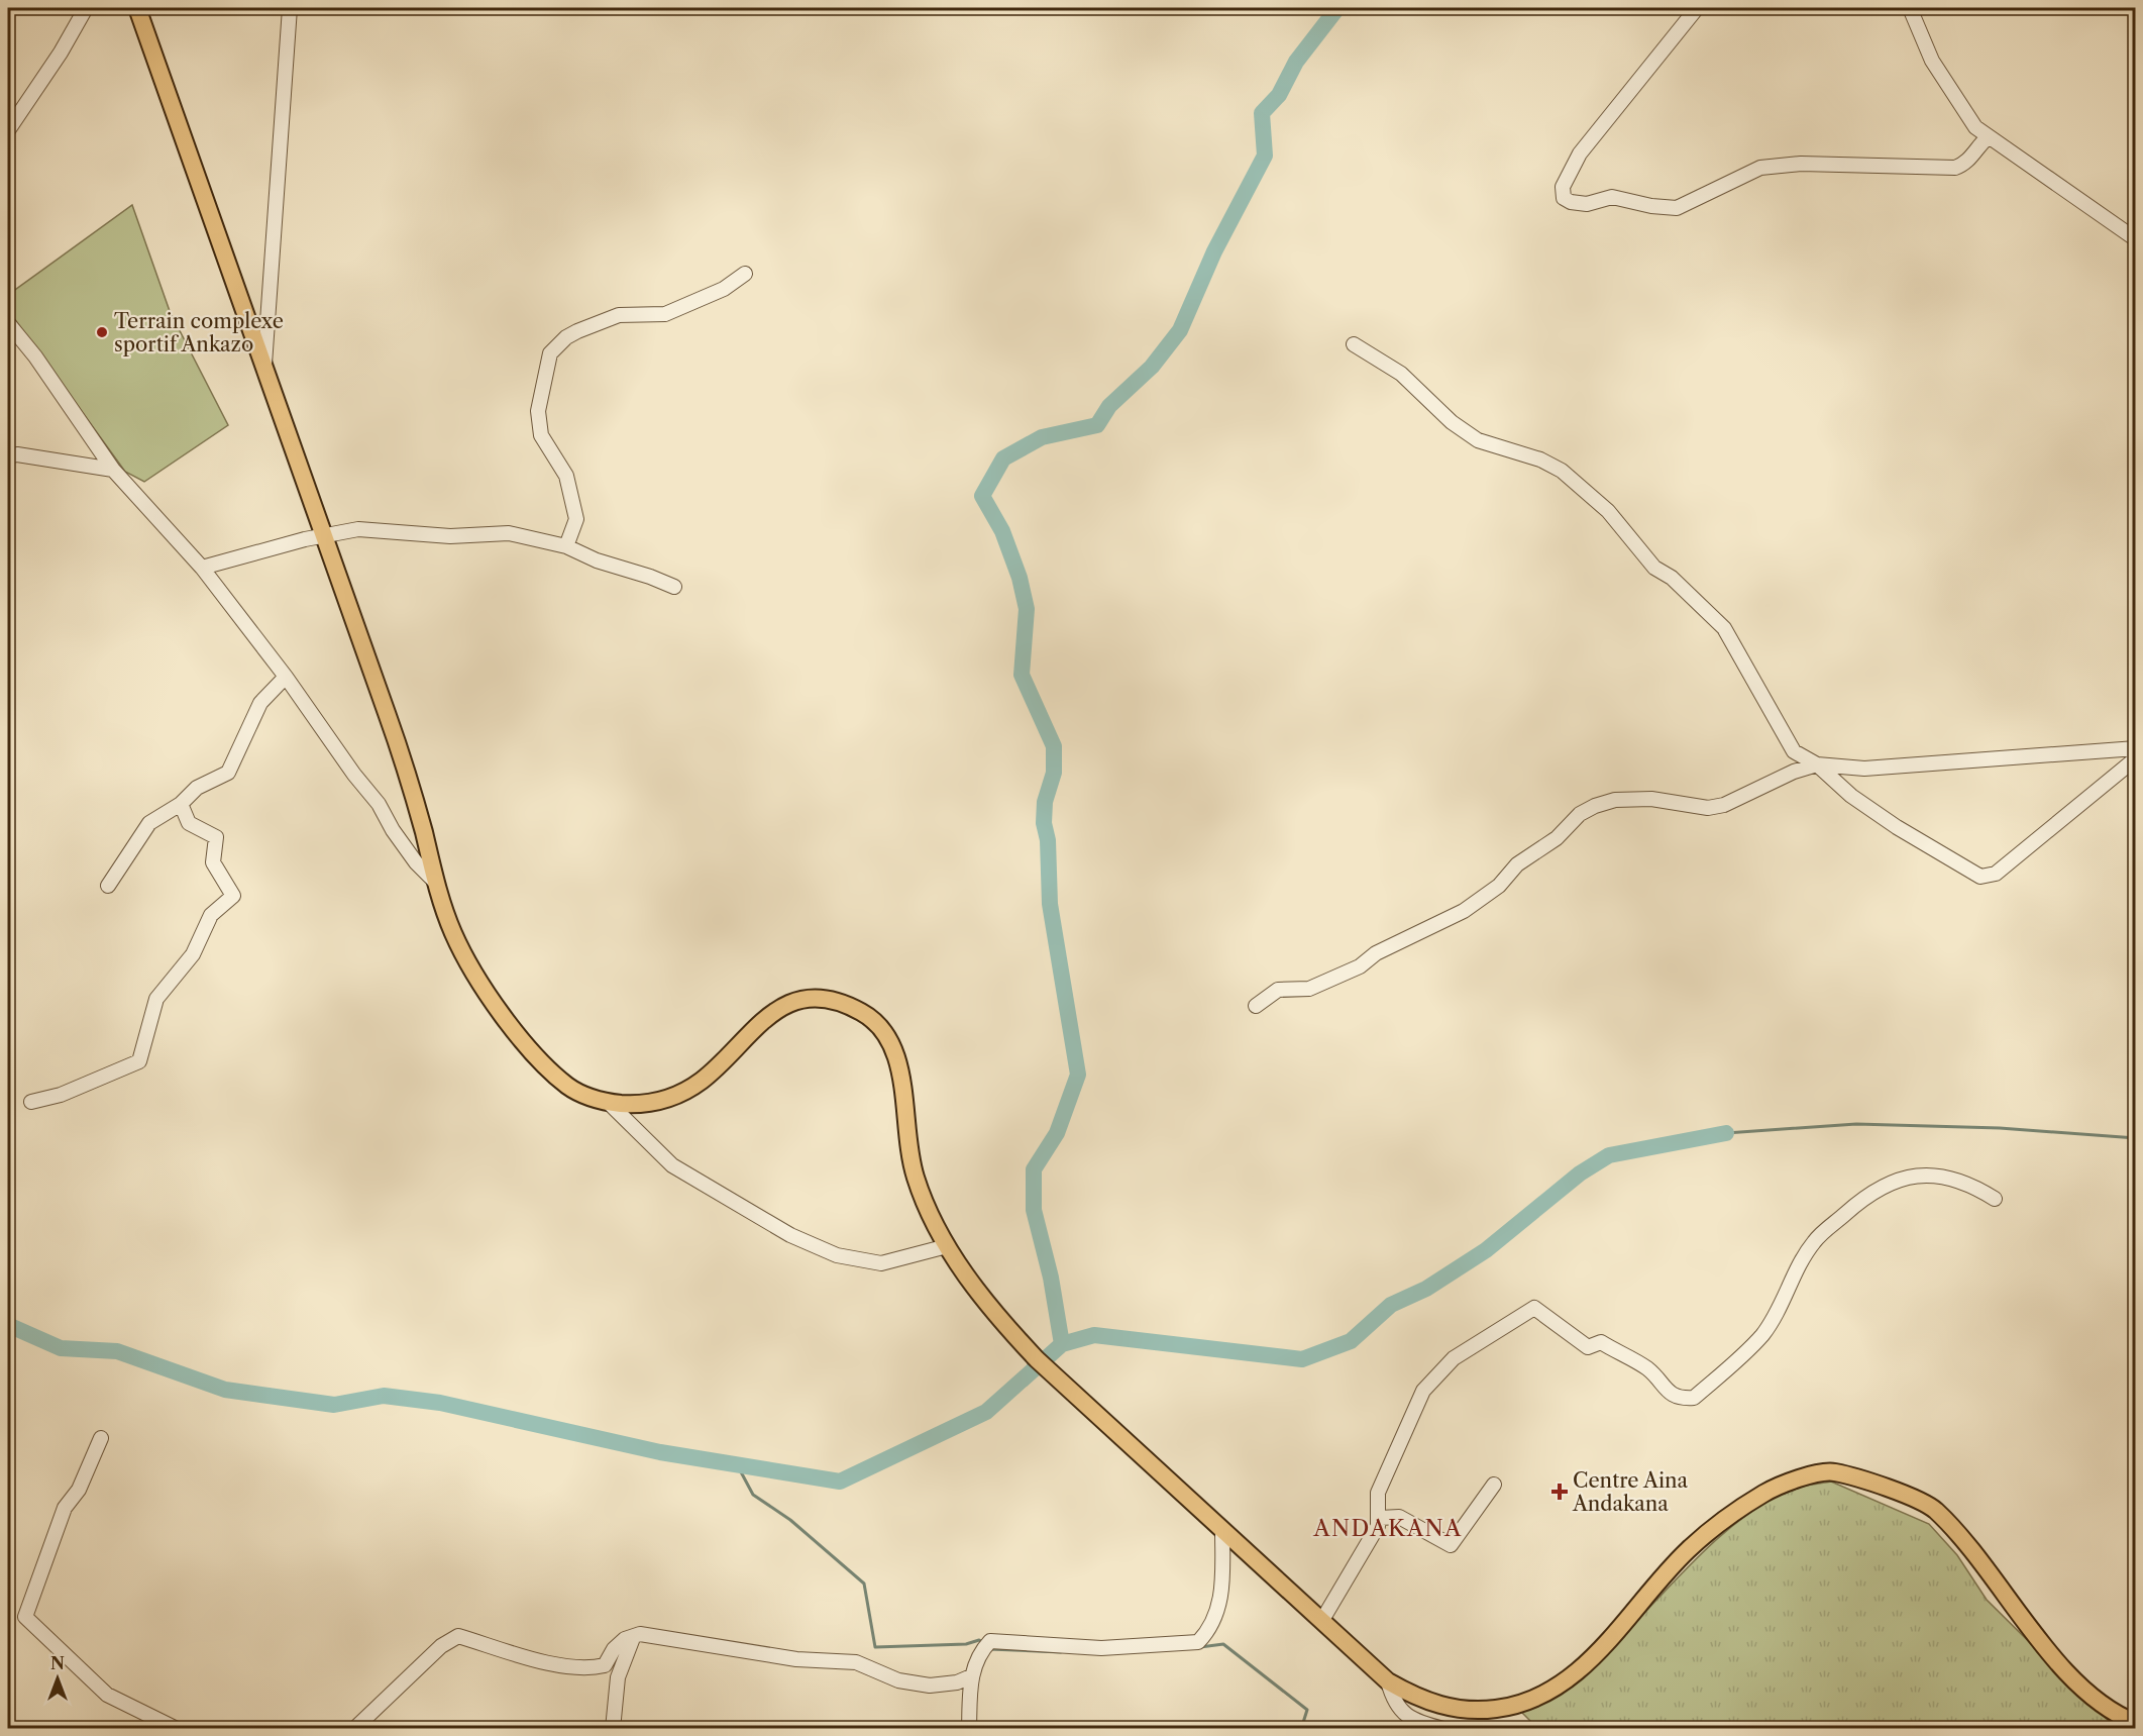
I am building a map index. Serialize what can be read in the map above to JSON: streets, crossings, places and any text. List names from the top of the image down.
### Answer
{
  "districts": ["ANDAKANA"],
  "places": {
    "other": ["Terrain complexe sportif Ankazo"],
    "health": ["Centre Aina Andakana"]
  },
  "north": "top"
}
